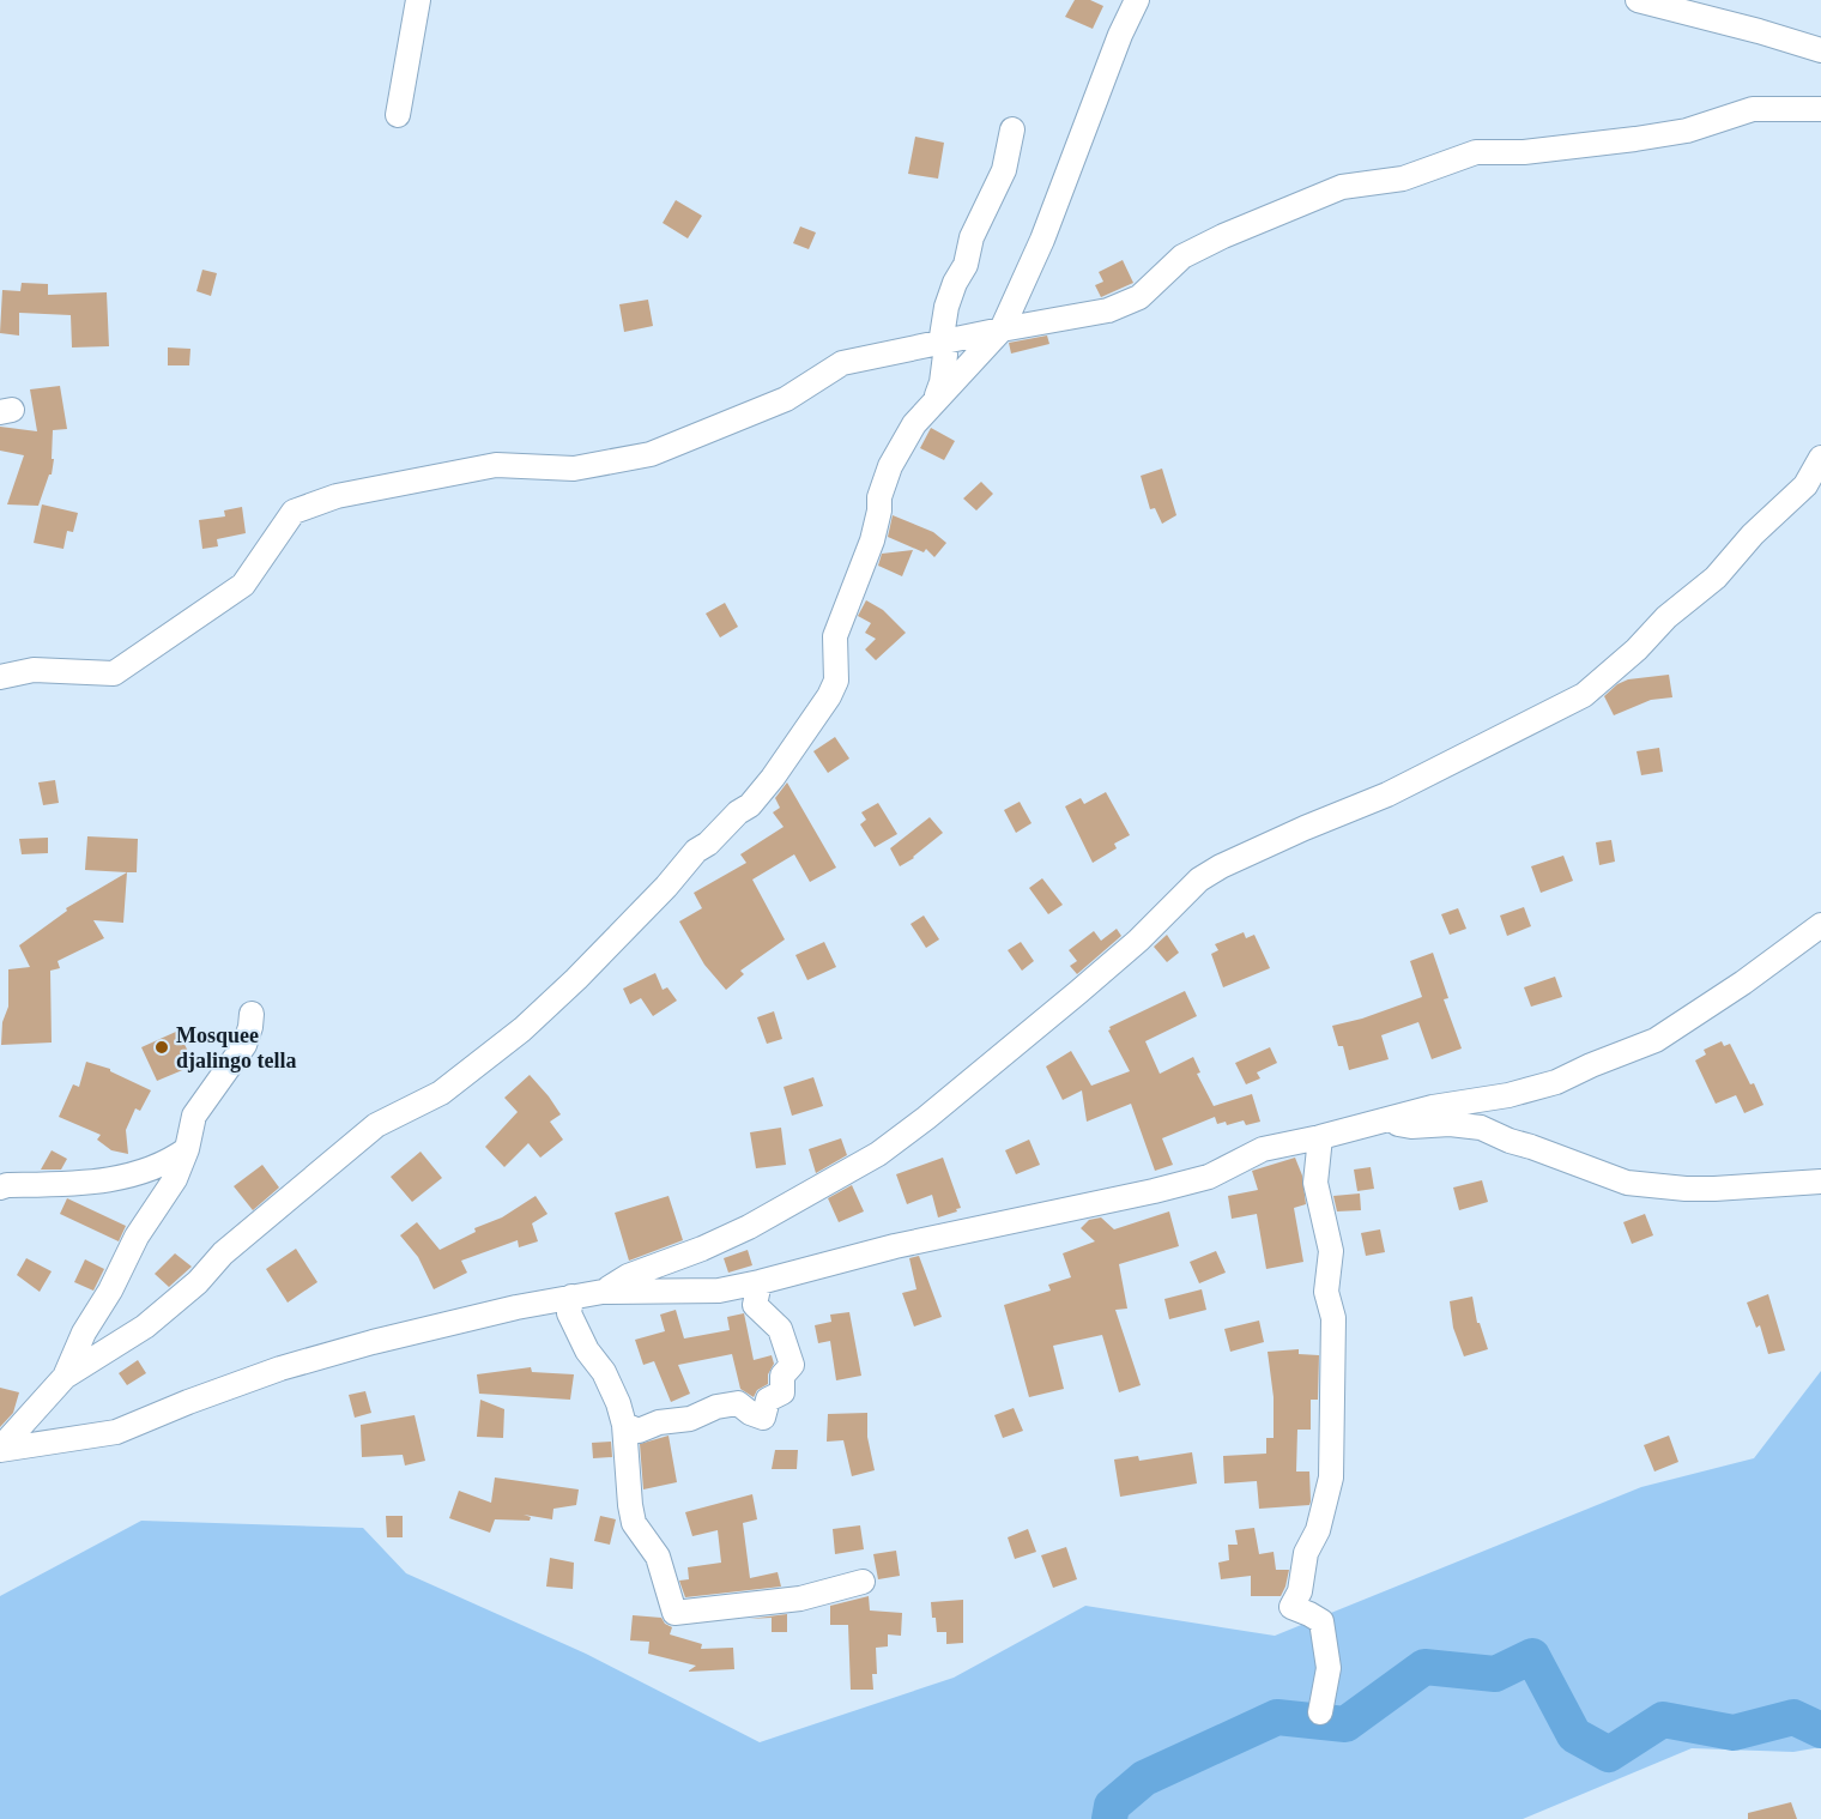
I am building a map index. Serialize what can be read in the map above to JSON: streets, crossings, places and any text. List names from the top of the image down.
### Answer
{
  "places": ["Mosquee djalingo tella"]
}
